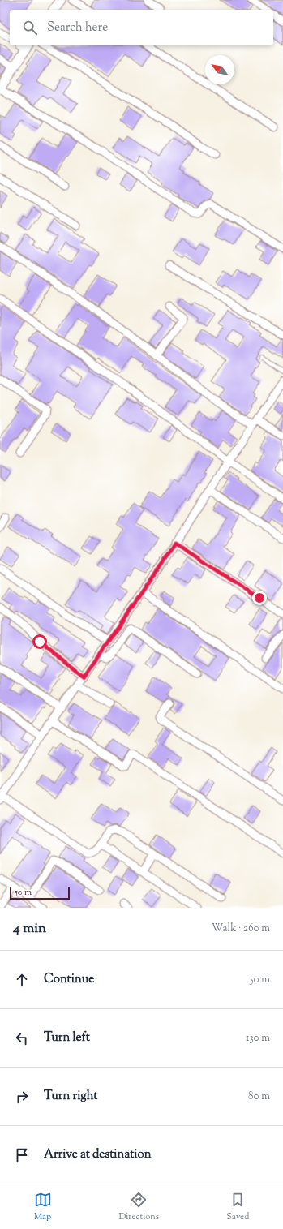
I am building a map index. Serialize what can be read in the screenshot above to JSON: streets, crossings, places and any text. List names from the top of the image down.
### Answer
{
  "scale_bar": "50 m",
  "north": "top left",
  "page": {
    "search": "Search here",
    "scale": "50 m",
    "heading": ["4 min", "Walk · 260 m"],
    "list": [
      ["Continue", "50 m"],
      ["Turn left", "130 m"],
      ["Turn right", "80 m"],
      "Arrive at destination"
    ],
    "nav": ["Map", "Directions", "Saved"]
  }
}
